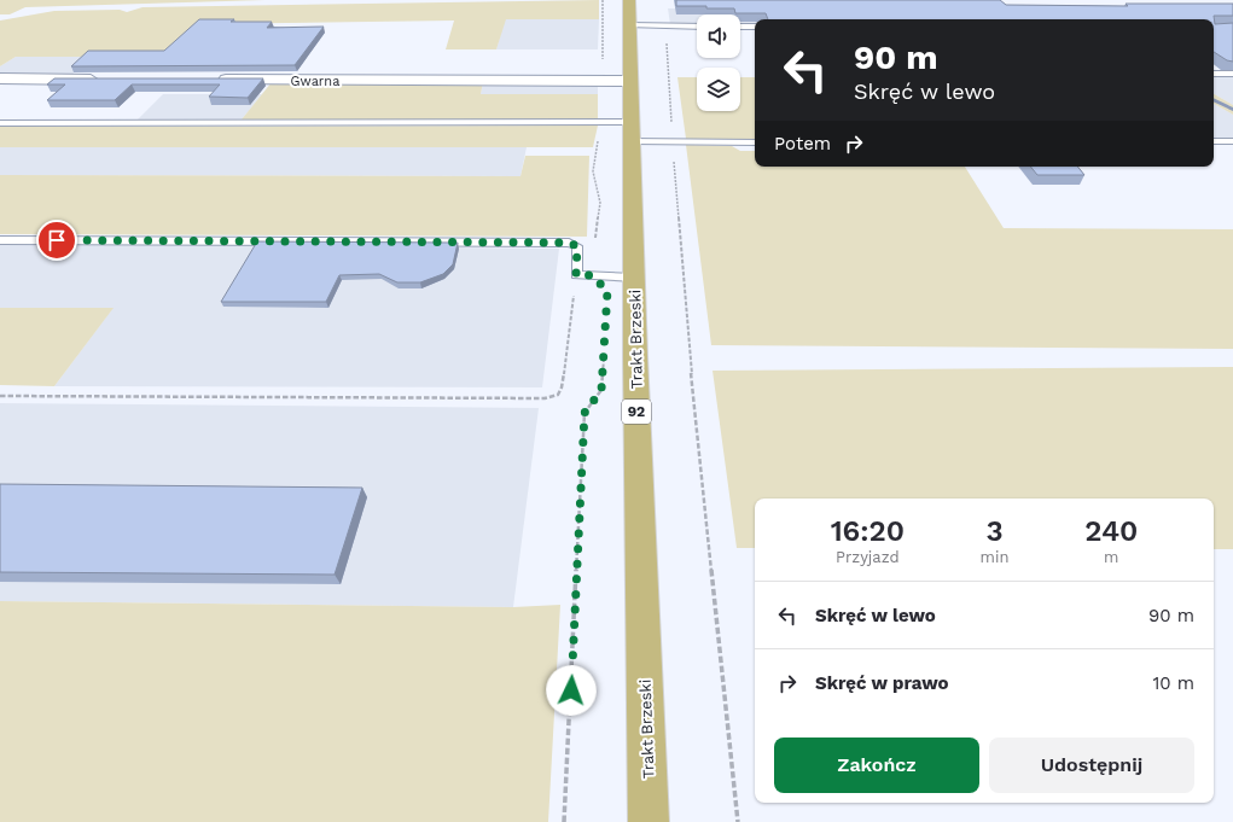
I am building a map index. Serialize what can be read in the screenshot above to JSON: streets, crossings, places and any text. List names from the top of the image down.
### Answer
{
  "streets": {
    "main road": ["Trakt Brzeski", "92"],
    "street": ["Gwarna"]
  },
  "crossings": [
    ["Gwarna", "Trakt Brzeski"]
  ],
  "page": {
    "turn": ["90 m", "Skręć w lewo"],
    "then": "Potem",
    "eta": [
      "16:20",
      "Przyjazd",
      "3",
      "min",
      "240",
      "m"
    ],
    "list": [
      {
        "name": "Skręć w lewo",
        "value": "90 m"
      },
      {
        "name": "Skręć w prawo",
        "value": "10 m"
      }
    ],
    "buttons": ["Zakończ", "Udostępnij"]
  }
}
